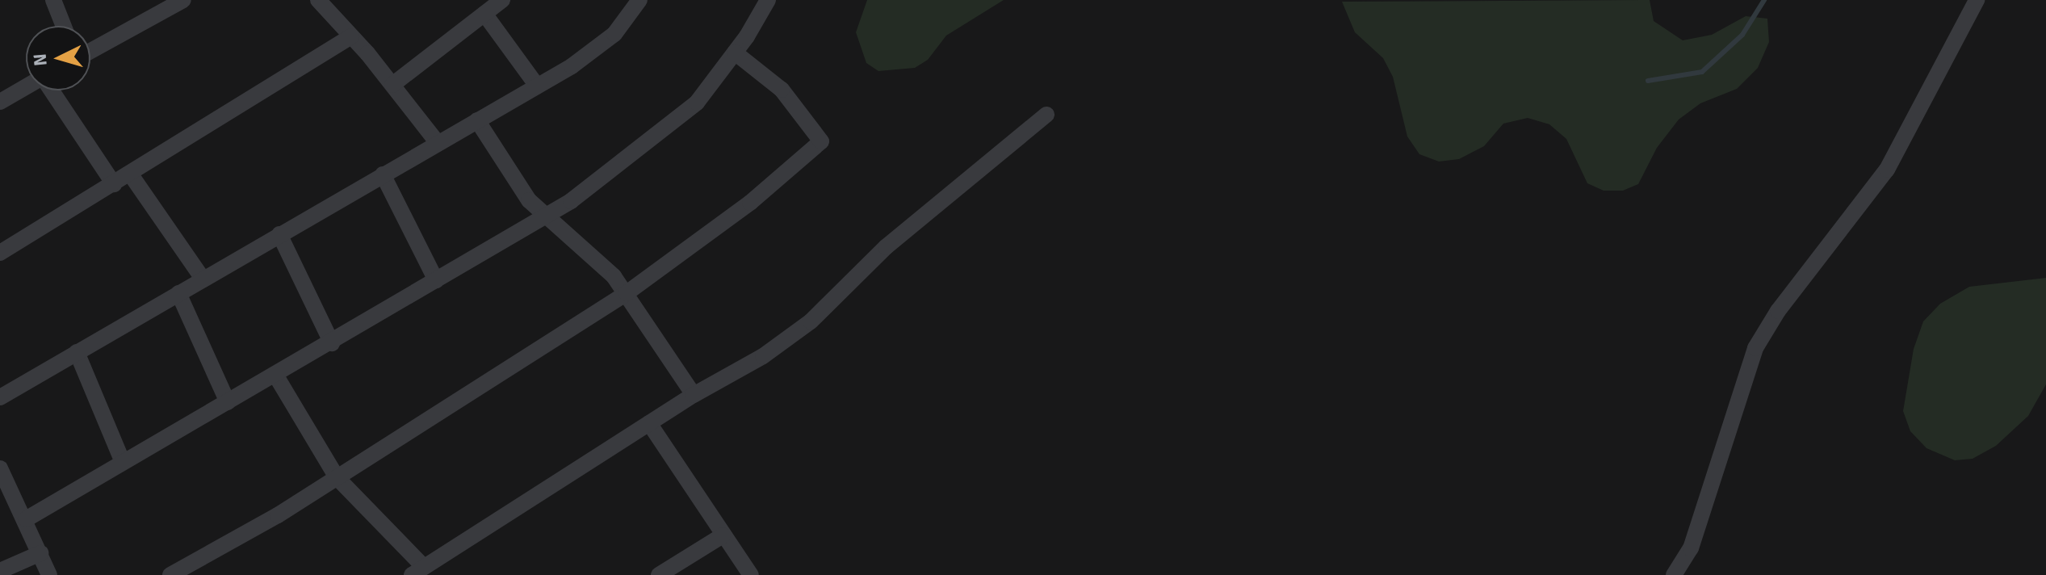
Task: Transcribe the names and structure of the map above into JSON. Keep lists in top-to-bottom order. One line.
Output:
{"north":"left"}
